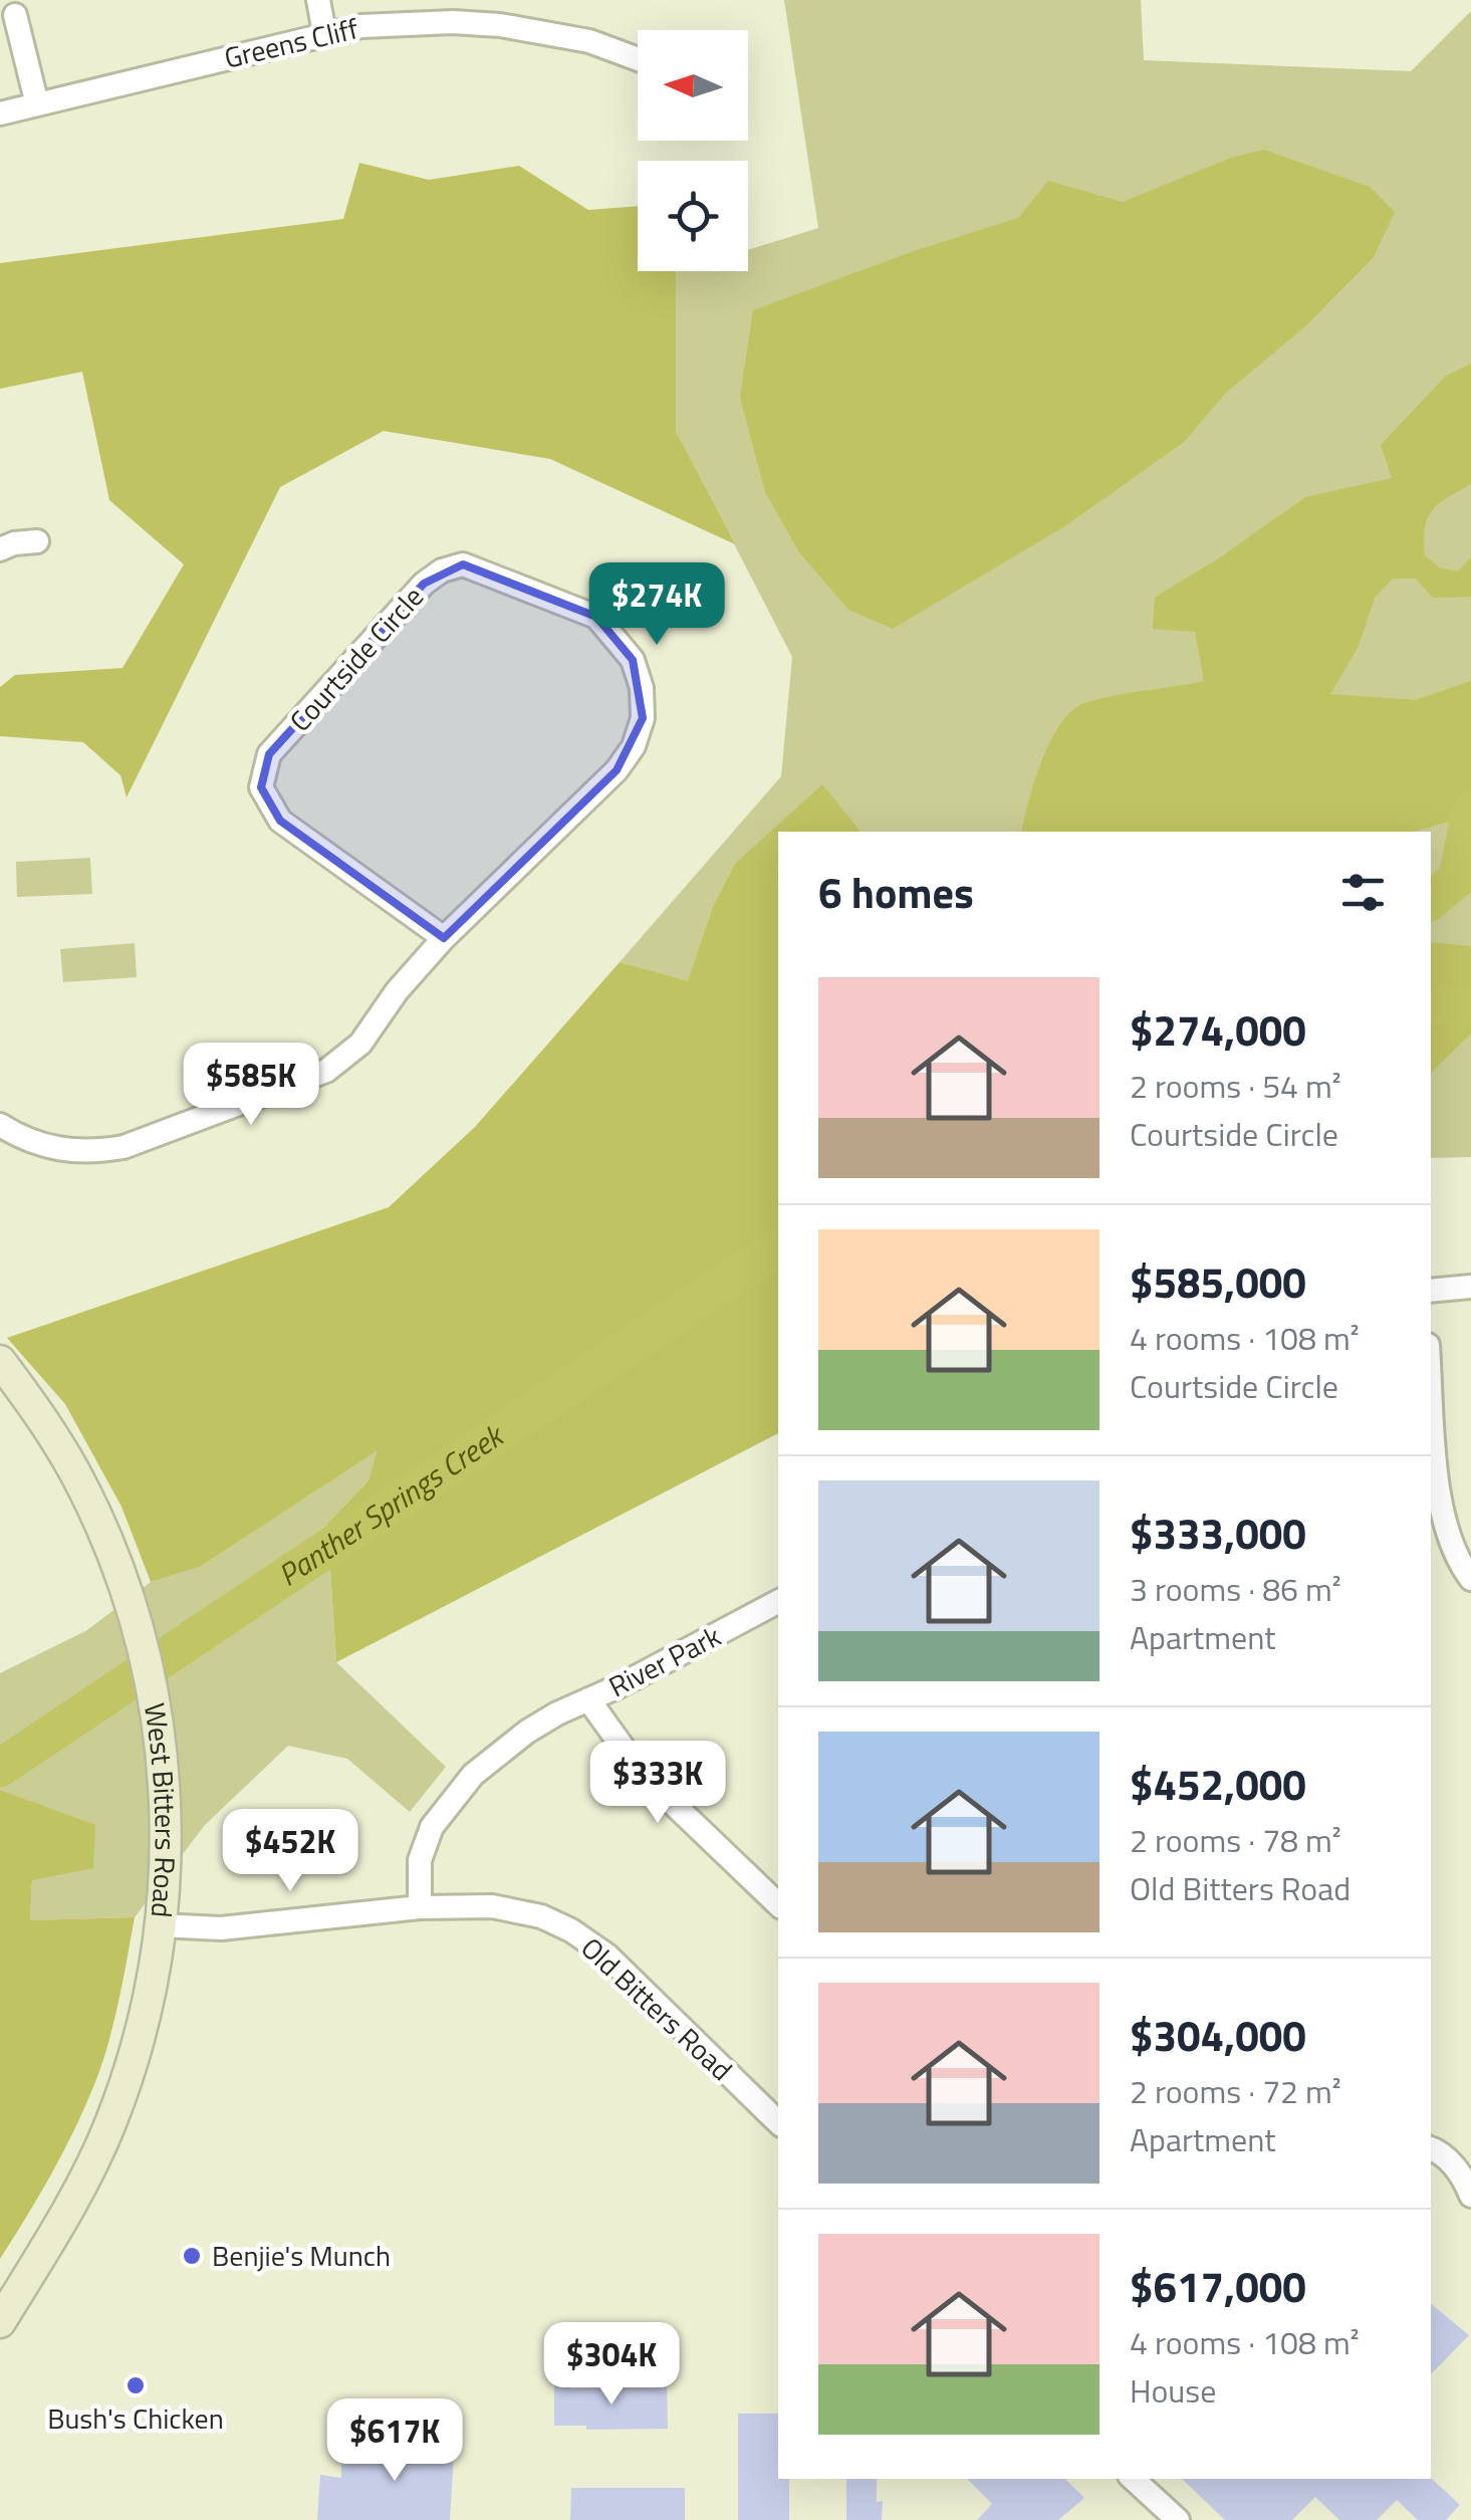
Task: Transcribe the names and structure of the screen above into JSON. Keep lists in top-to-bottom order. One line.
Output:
{"streets":{"main road":["West Bitters Road"],"street":["Greens Cliff","Courtside Circle","River Park","Old Bitters Road"]},"crossings":[["River Park","Old Bitters Road"],["West Bitters Road","Old Bitters Road"]],"water":["Panther Springs Creek"],"places":["Benjie's Munch","Bush's Chicken"],"north":"left","page":{"price":["$274K","$585K","$333K","$452K","$304K","$617K"],"heading":"6 homes","list":[{"name":"$274,000","note":"2 rooms · 54 m² · Courtside Circle"},{"name":"$585,000","note":"4 rooms · 108 m² · Courtside Circle"},{"name":"$333,000","note":"3 rooms · 86 m² · Apartment"},{"name":"$452,000","note":"2 rooms · 78 m² · Old Bitters Road"},{"name":"$304,000","note":"2 rooms · 72 m² · Apartment"},{"name":"$617,000","note":"4 rooms · 108 m² · House"}]}}
